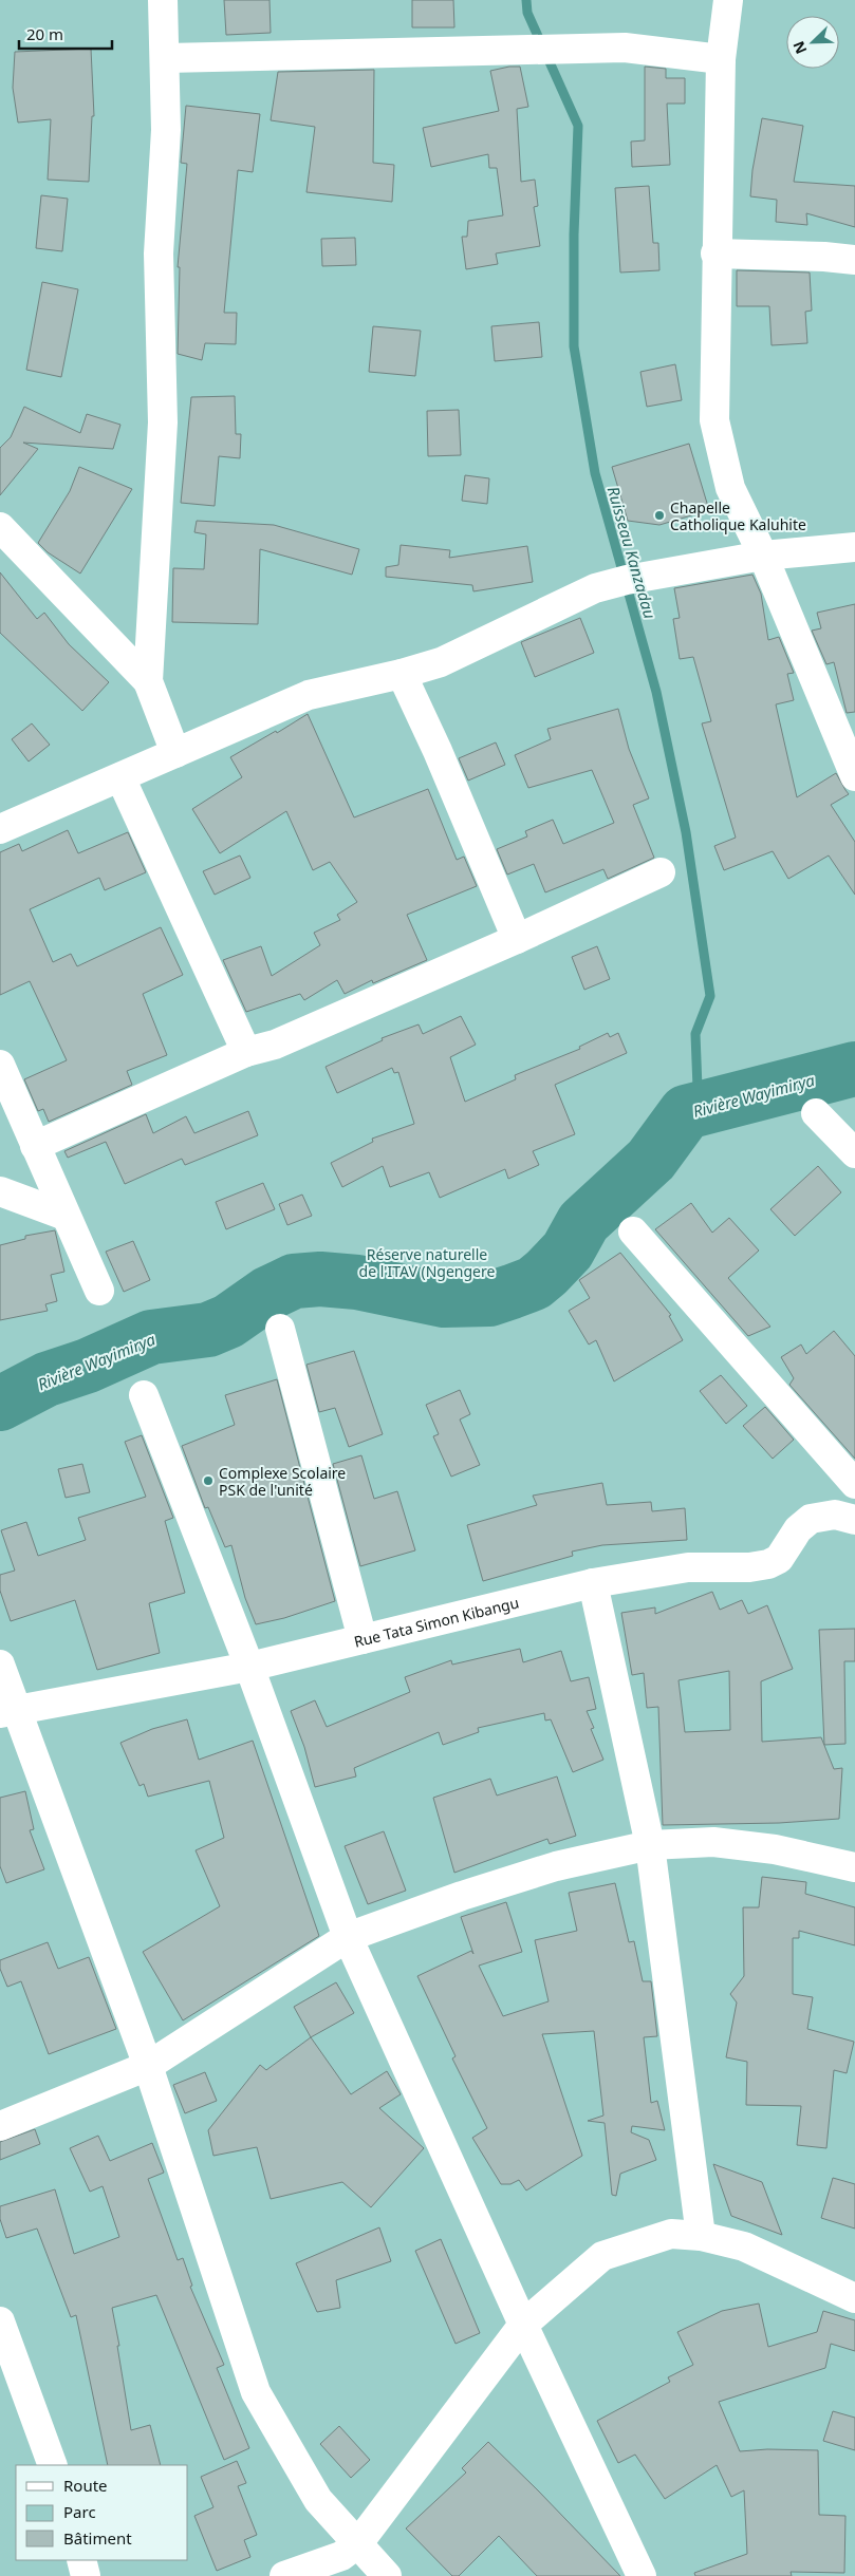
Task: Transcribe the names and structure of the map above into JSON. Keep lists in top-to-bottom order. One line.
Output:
{"streets":{"street":["Rue Tata Simon Kibangu"]},"water":["Ruisseau Kanzadau","Rivière Wayimirya"],"parks":["Réserve naturelle de l'ITAV (Ngengere"],"places":["Chapelle Catholique Kaluhite","Complexe Scolaire PSK de l'unité"],"legend":["Route","Parc","Bâtiment"],"scale_bar":"20 m","north":"bottom left"}
